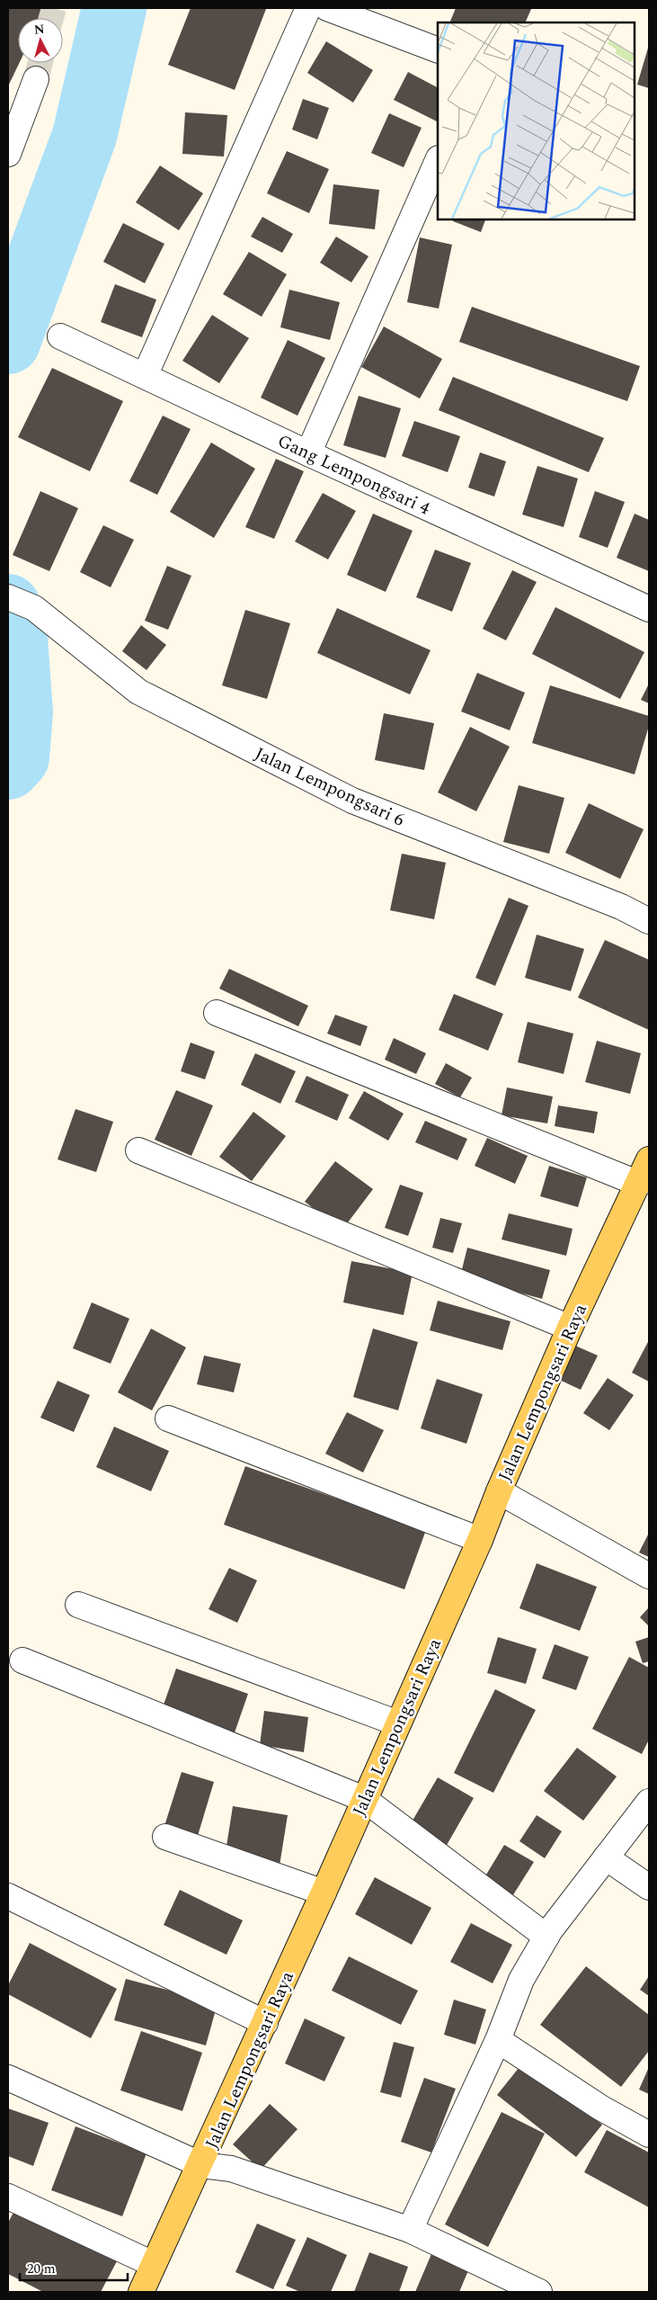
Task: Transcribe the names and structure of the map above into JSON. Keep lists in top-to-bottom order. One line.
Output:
{"streets":{"main road":["Jalan Lempongsari Raya"],"street":["Gang Lempongsari 4","Jalan Lempongsari 6"]},"scale_bar":"20 m","north":"top"}
